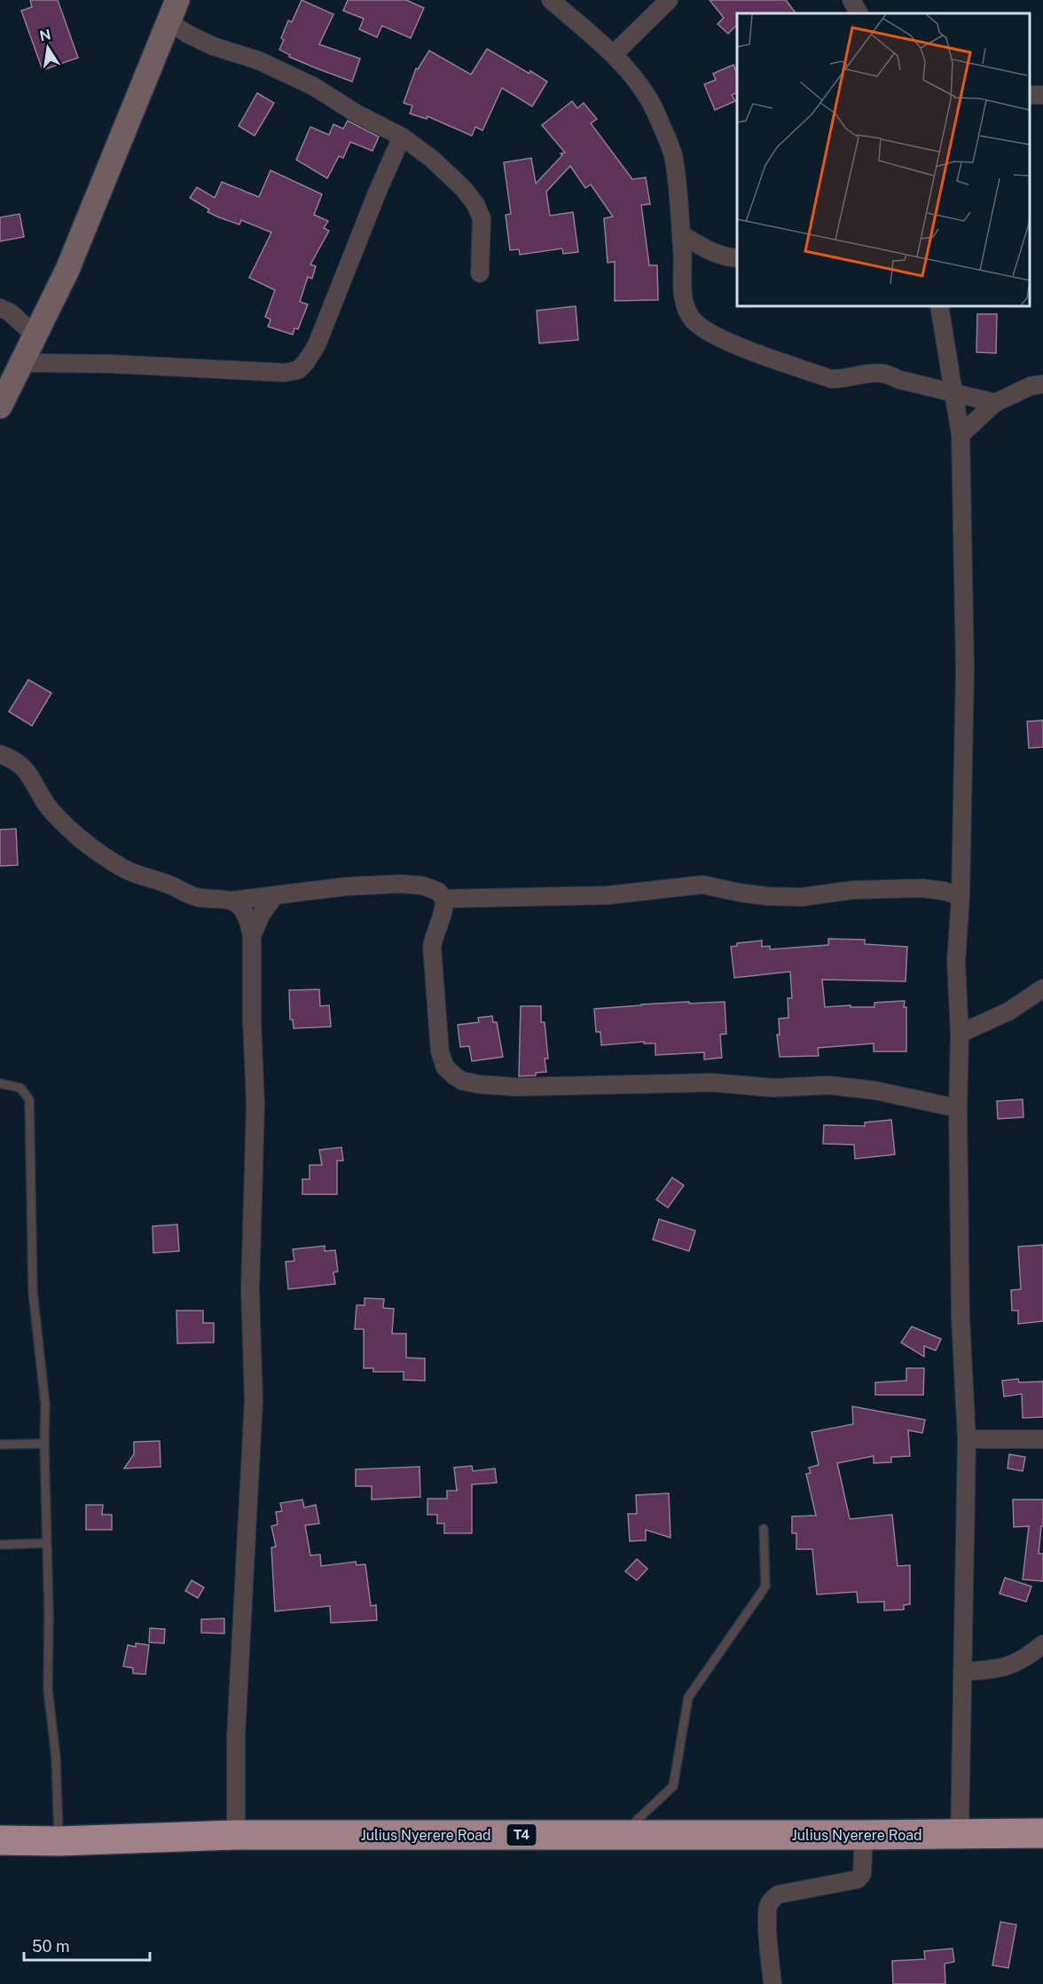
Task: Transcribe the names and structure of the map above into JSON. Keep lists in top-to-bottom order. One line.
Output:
{"streets":{"highway":["Julius Nyerere Road","T4"]},"scale_bar":"50 m","north":"top"}
